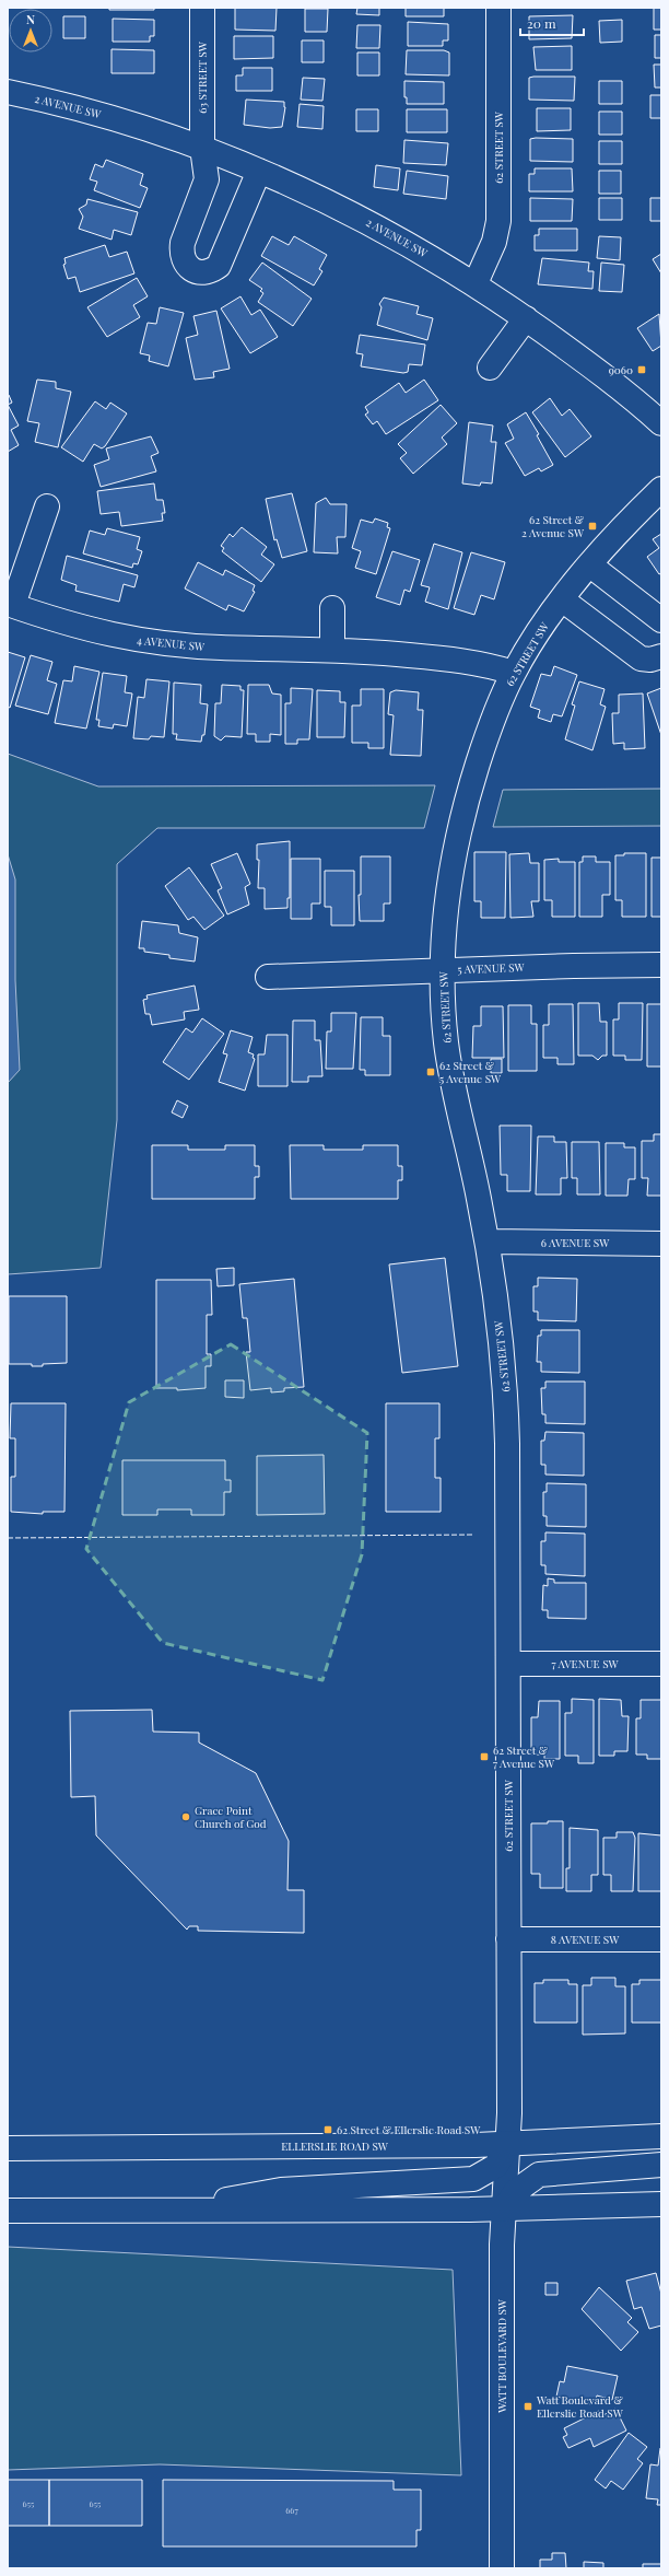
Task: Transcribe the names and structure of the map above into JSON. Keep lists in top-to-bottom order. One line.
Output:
{"streets":{"street":["63 STREET SW","2 AVENUE SW","62 STREET SW","4 AVENUE SW","5 AVENUE SW","6 AVENUE SW","7 AVENUE SW","8 AVENUE SW","ELLERSLIE ROAD SW","WATT BOULEVARD SW"]},"crossings":[["63 STREET SW","2 AVENUE SW"],["2 AVENUE SW","62 STREET SW"],["62 STREET SW","4 AVENUE SW"],["62 STREET SW","5 AVENUE SW"],["62 STREET SW","6 AVENUE SW"],["62 STREET SW","7 AVENUE SW"],["62 STREET SW","8 AVENUE SW"],["62 STREET SW","ELLERSLIE ROAD SW"],["62 STREET SW","WATT BOULEVARD SW"],["ELLERSLIE ROAD SW","WATT BOULEVARD SW"]],"places":{"transit":["9060","62 Street & 2 Avenue SW","62 Street & 5 Avenue SW","62 Street & 7 Avenue SW","62 Street & Ellerslie Road SW","Watt Boulevard & Ellerslie Road SW"],"other":["Grace Point Church of God"]},"house_numbers":["655","655","667"],"scale_bar":"20 m","north":"top"}
